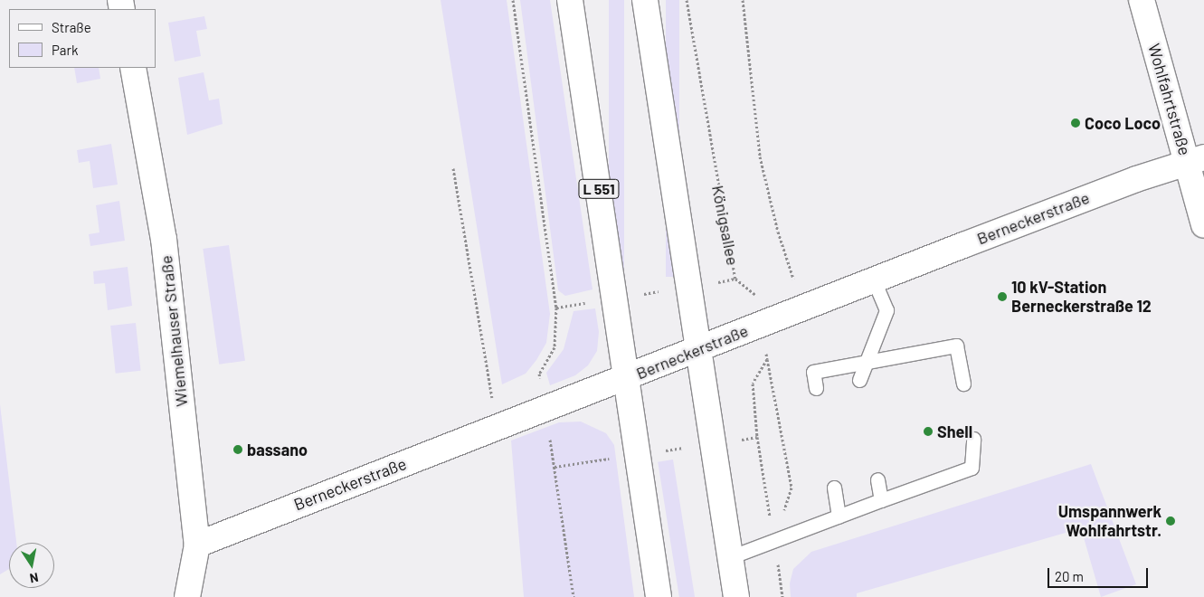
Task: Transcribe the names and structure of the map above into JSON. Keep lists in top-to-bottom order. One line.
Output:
{"streets":{"street":["Wohlfahrtstraße","L 551","Berneckerstraße","Wiemelhauser Straße"],"path":["Königsallee"]},"crossings":[["Wohlfahrtstraße","Berneckerstraße"],["L 551","Berneckerstraße"],["Berneckerstraße","Königsallee"],["Berneckerstraße","Wiemelhauser Straße"]],"places":["Coco Loco","10 kV-Station Berneckerstraße 12","Shell","bassano","Umspannwerk Wohlfahrtstr."],"legend":["Straße","Park"],"scale_bar":"20 m","north":"bottom"}
